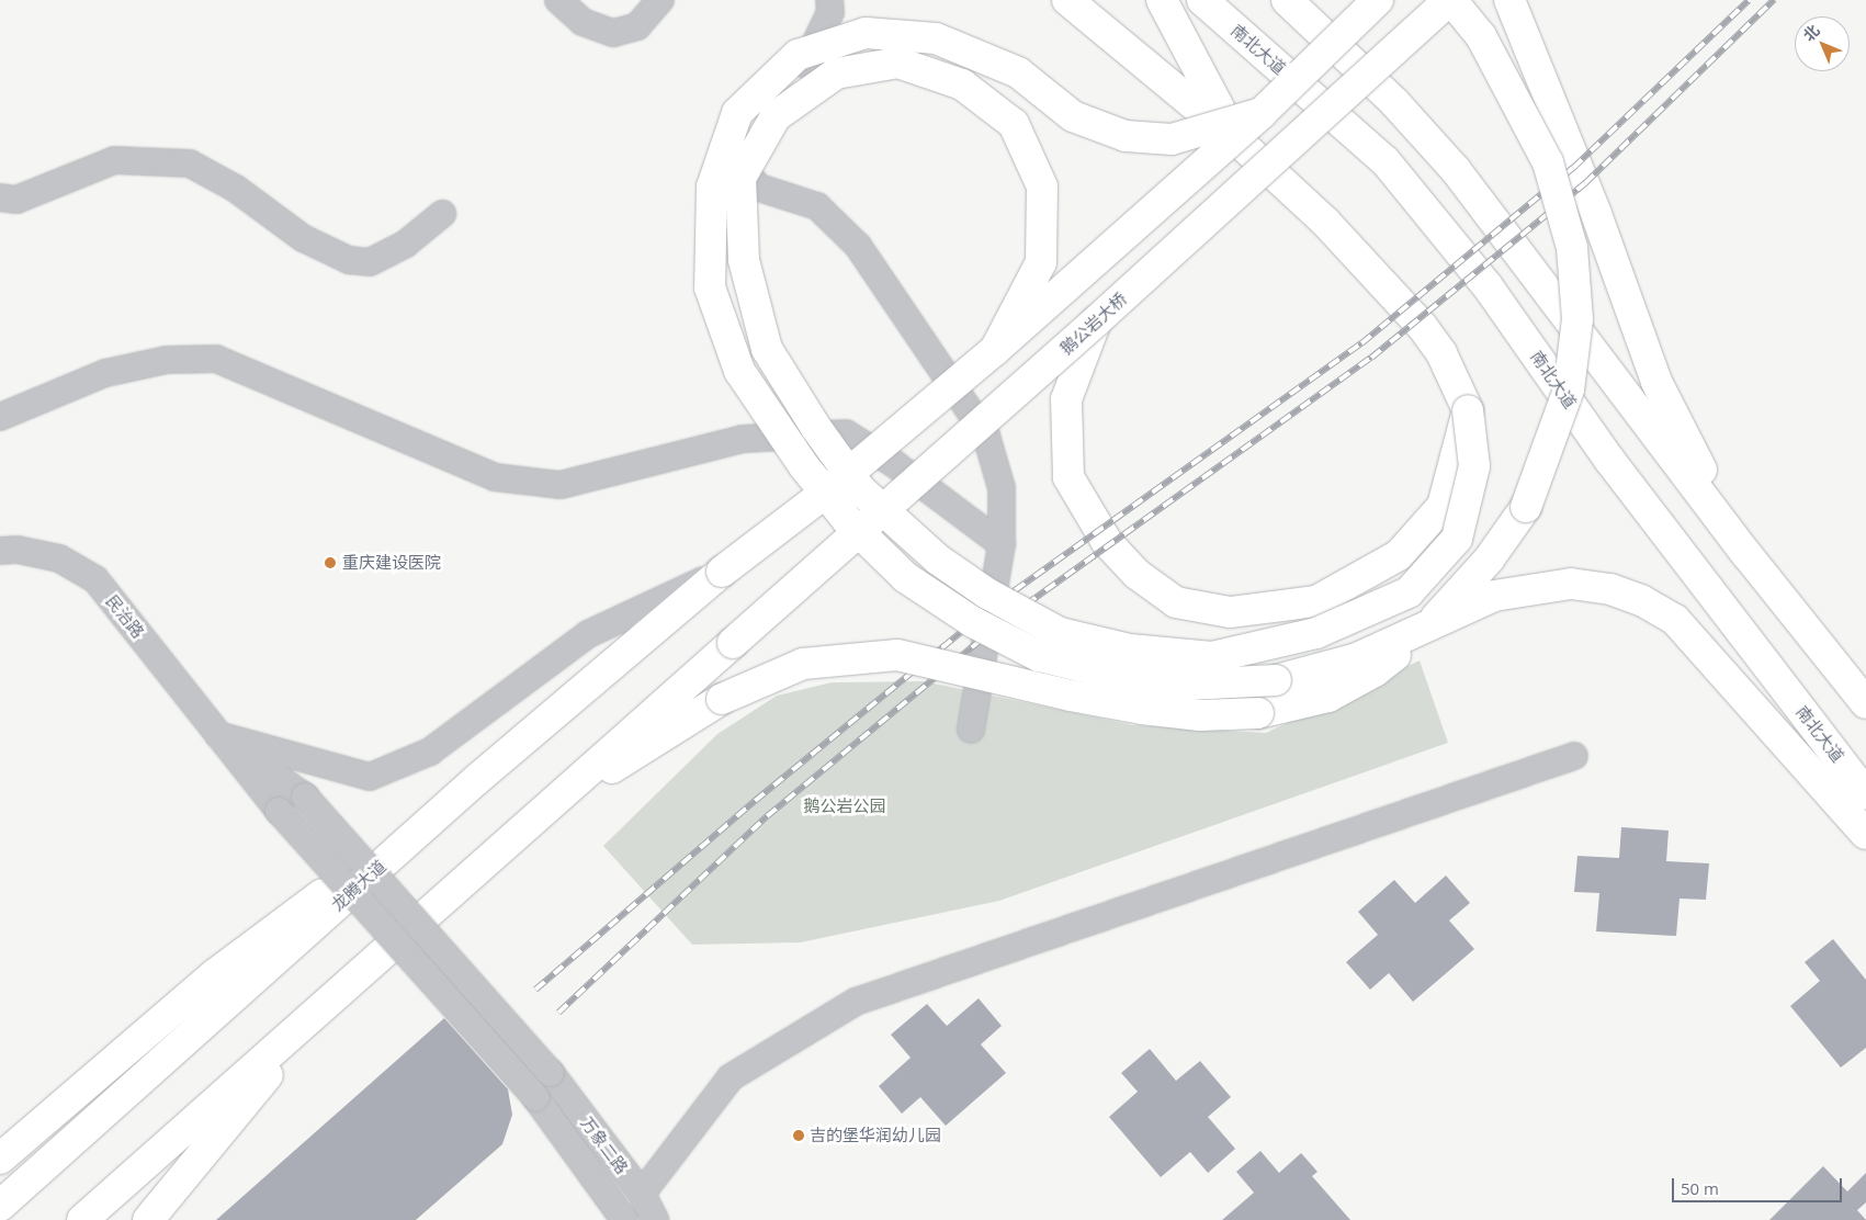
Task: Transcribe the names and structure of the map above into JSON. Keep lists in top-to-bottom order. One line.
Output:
{"streets":{"highway":["南北大道","鹅公岩大桥","龙腾大道"],"street":["民治路","万象二路"]},"crossings":[["民治路","万象二路"]],"parks":["鹅公岩公园"],"places":["重庆建设医院","吉的堡华润幼儿园"],"scale_bar":"50 m","north":"top left"}
